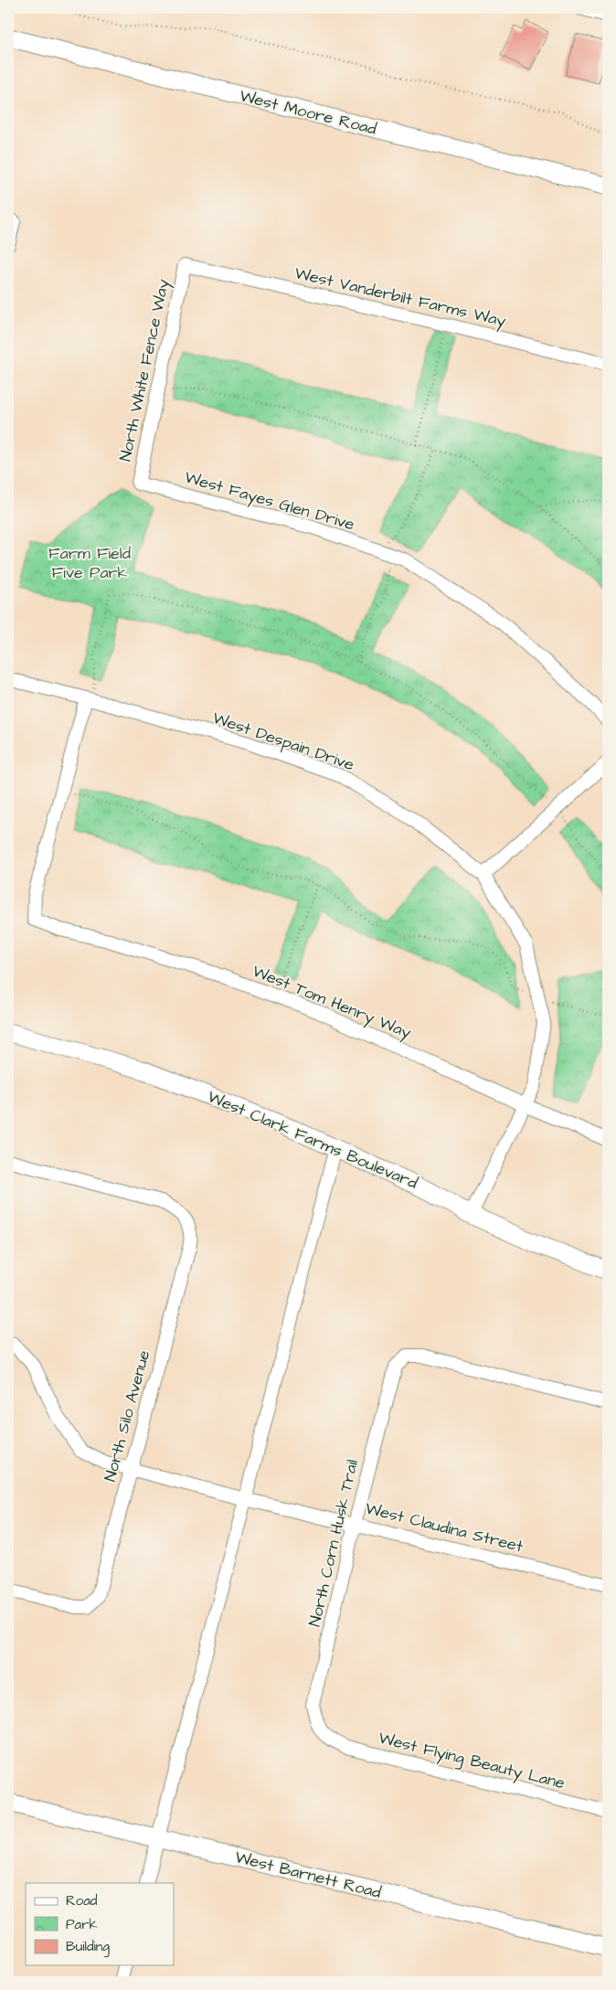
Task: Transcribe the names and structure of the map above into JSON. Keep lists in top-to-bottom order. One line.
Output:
{"streets":{"street":["West Moore Road","West Vanderbilt Farms Way","North White Fence Way","West Fayes Glen Drive","West Despain Drive","West Tom Henry Way","West Clark Farms Boulevard","North Silo Avenue","West Claudina Street","North Corn Husk Trail","West Flying Beauty Lane","West Barnett Road"]},"crossings":[["West Vanderbilt Farms Way","North White Fence Way"],["North White Fence Way","West Fayes Glen Drive"],["West Despain Drive","West Tom Henry Way"],["West Despain Drive","West Clark Farms Boulevard"],["North Silo Avenue","West Claudina Street"],["West Claudina Street","North Corn Husk Trail"],["North Corn Husk Trail","West Flying Beauty Lane"]],"parks":["Farm Field Five Park"],"legend":["Road","Park","Building"]}
